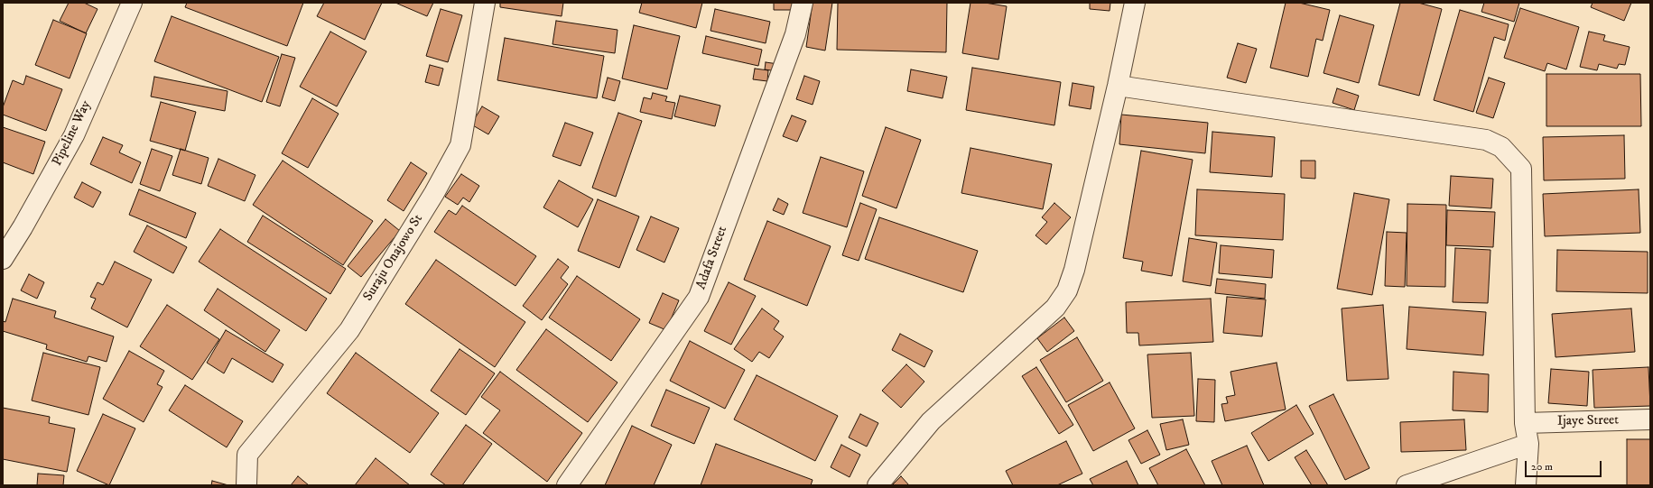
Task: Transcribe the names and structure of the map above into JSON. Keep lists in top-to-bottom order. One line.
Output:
{"streets":{"street":["Pipeline Way","Suraju Onajowo St","Adafa Street","Ijaye Street"]},"scale_bar":"20 m"}
